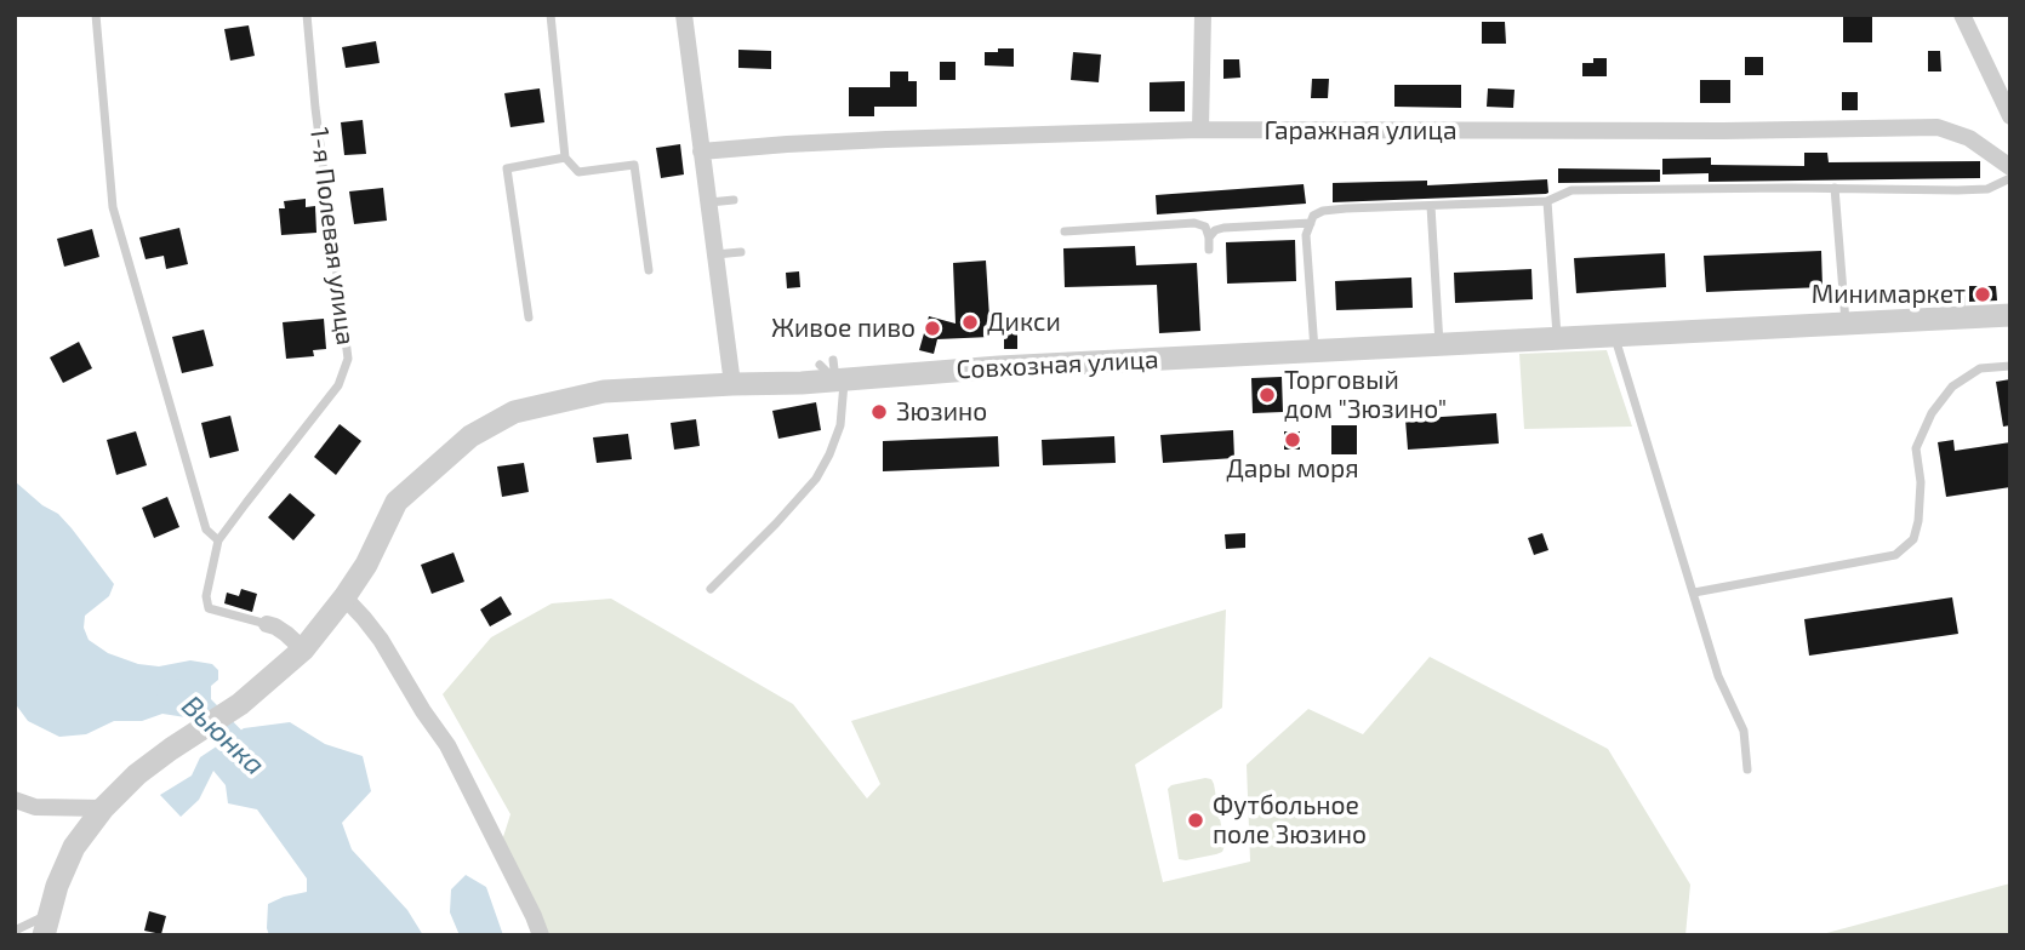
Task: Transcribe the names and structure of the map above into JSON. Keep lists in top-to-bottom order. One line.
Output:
{"streets":{"street":["Гаражная улица","Совхозная улица"],"lane":["1-я Полевая улица"]},"water":["Вьюнка"],"places":["Минимаркет","Дикси","Живое пиво","Торговый дом \"Зюзино\"","Зюзино","Дары моря","Футбольное поле Зюзино"]}
